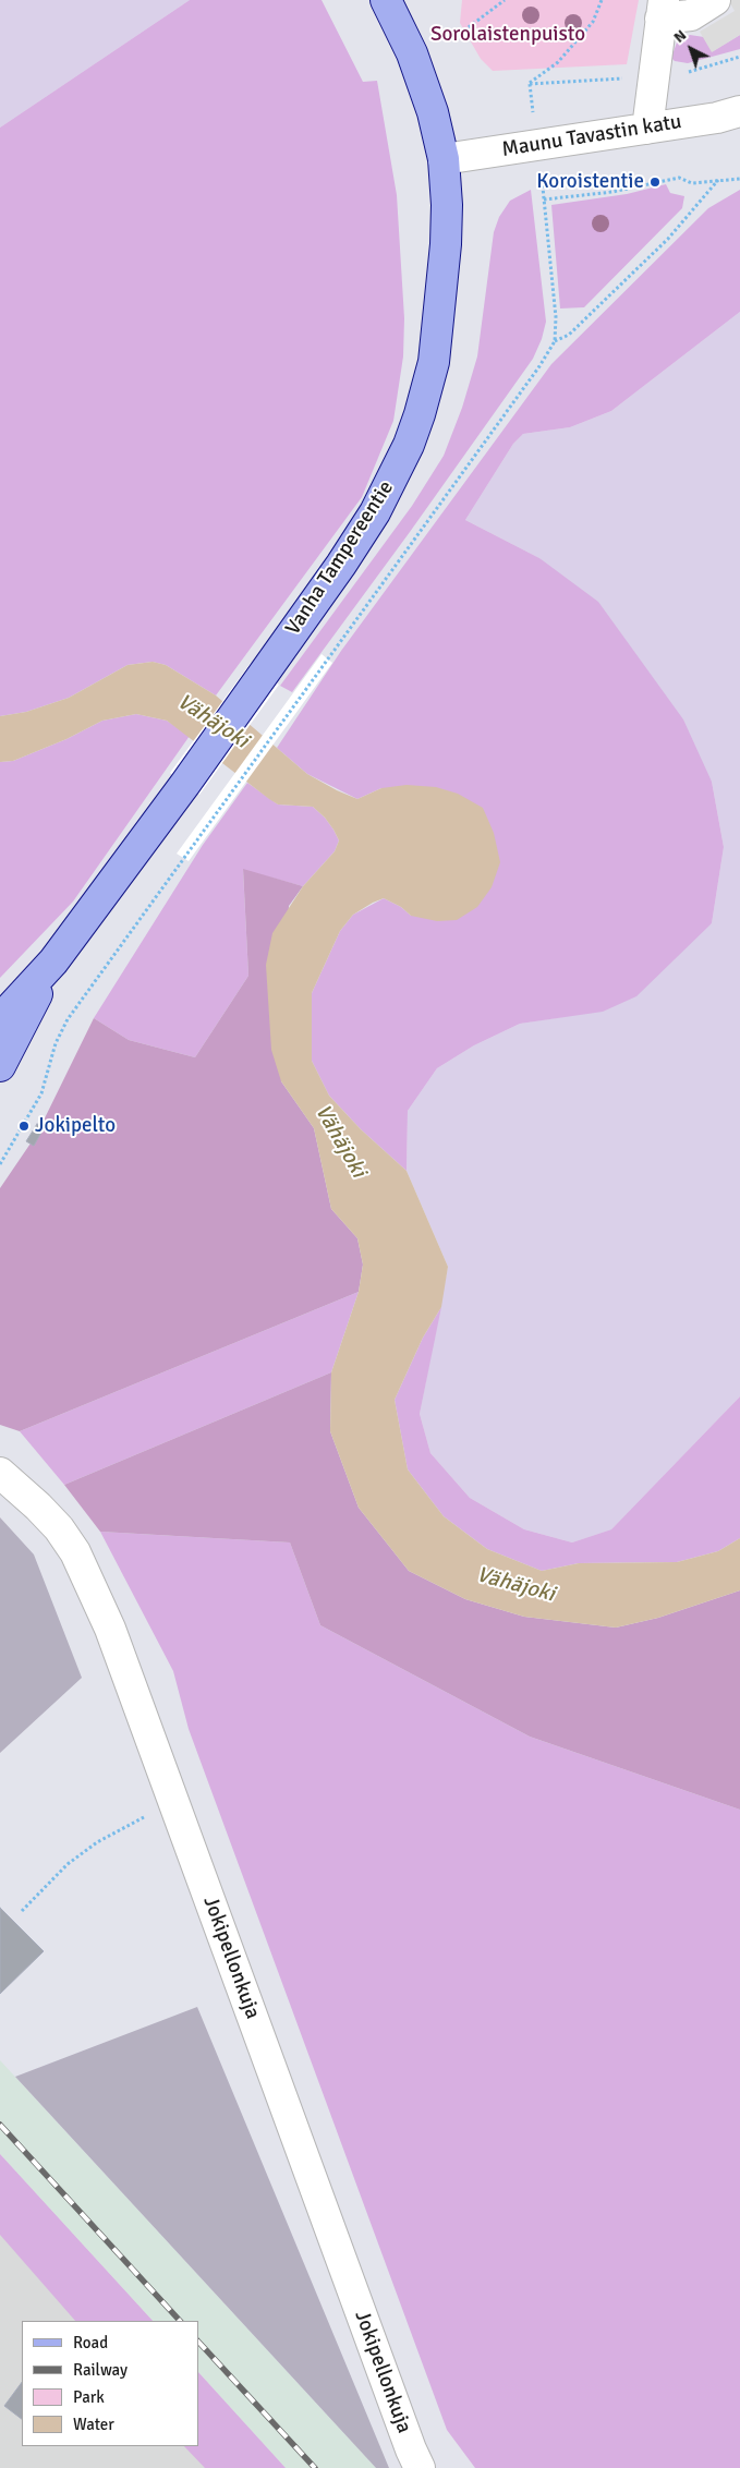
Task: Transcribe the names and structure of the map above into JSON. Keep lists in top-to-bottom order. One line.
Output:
{"streets":{"main road":["Vanha Tampereentie"],"street":["Maunu Tavastin katu","Jokipellonkuja"]},"crossings":[["Maunu Tavastin katu","Vanha Tampereentie"]],"water":["Vähäjoki"],"parks":["Sorolaistenpuisto"],"places":["Koroistentie","Jokipelto"],"legend":["Road","Railway","Park","Water"],"north":"top left"}
